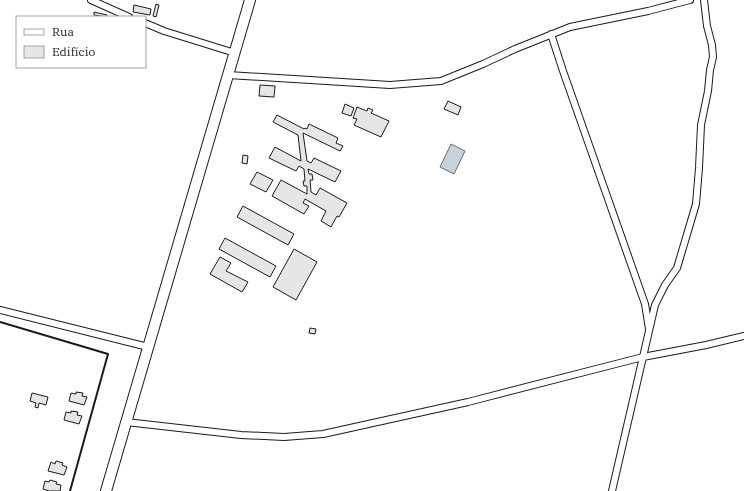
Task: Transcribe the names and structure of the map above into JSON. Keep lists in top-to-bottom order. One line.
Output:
{"legend":["Rua","Edifício"]}
